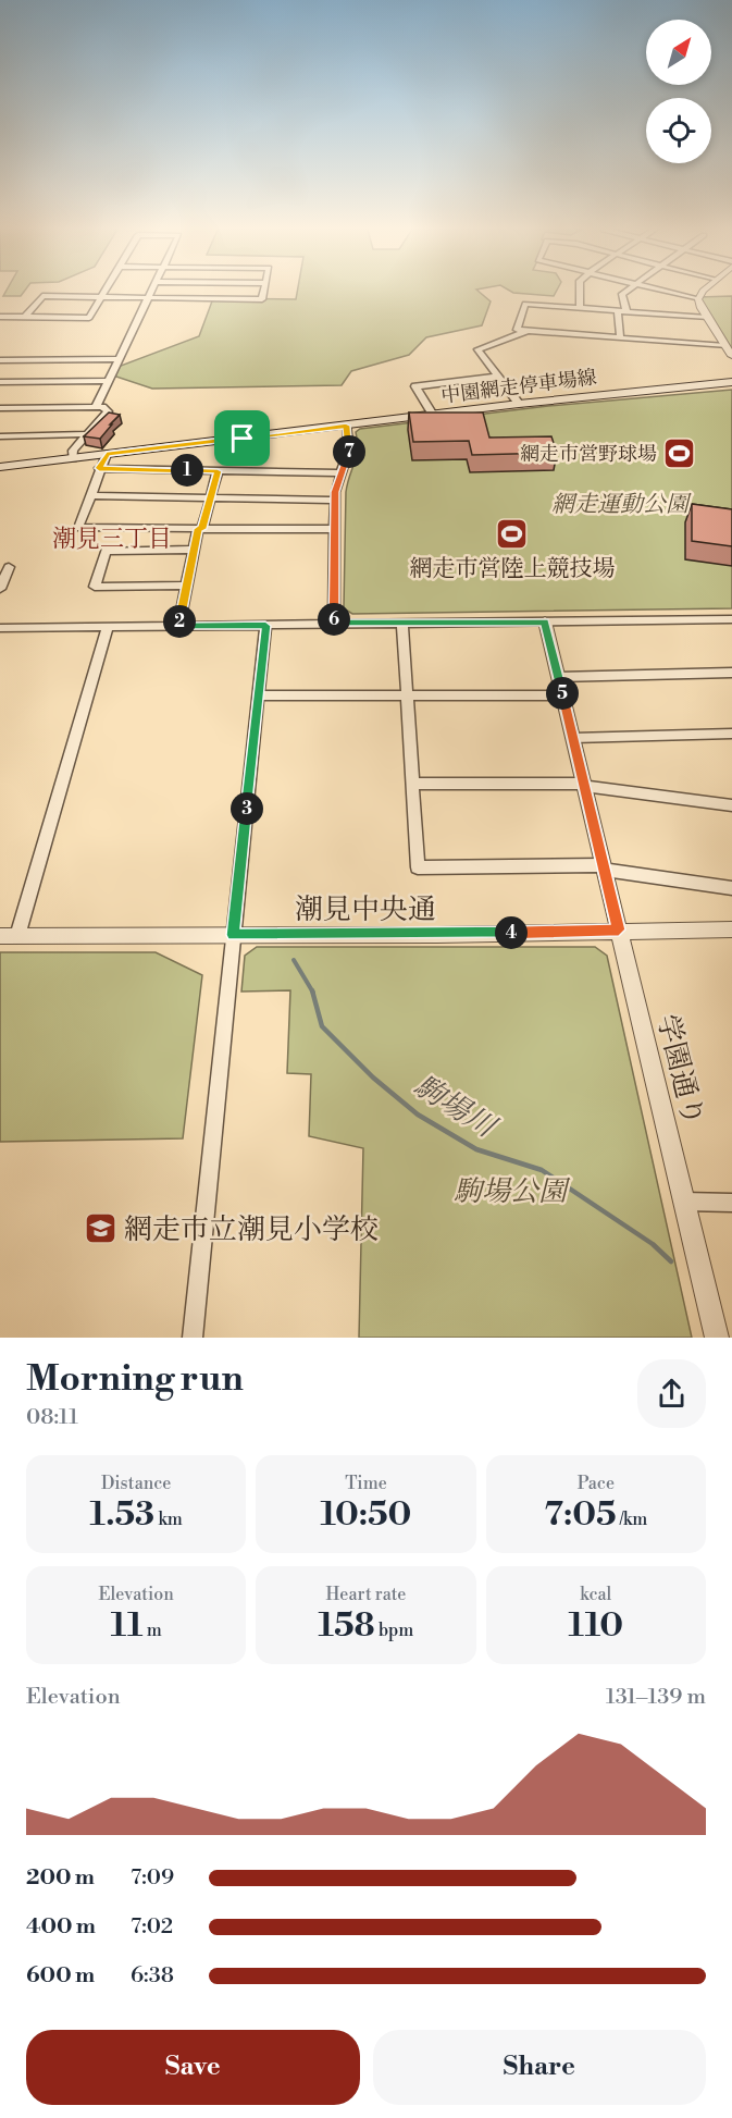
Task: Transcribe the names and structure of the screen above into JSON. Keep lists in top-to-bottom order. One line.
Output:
{"streets":{"main road":["中園網走停車場線"],"street":["潮見中央通","学園通り"]},"crossings":[["潮見中央通","学園通り"]],"districts":["潮見三丁目"],"water":["駒場川"],"parks":["網走運動公園","駒場公園"],"places":{"sports":["網走市営野球場","網走市営陸上競技場"],"school or university":["網走市立潮見小学校"]},"north":"top right","page":{"pins":["7","1","6","2","5","3","4"],"heading":["Morning run","08:11"],"stats":[["Distance","1.53 km"],["Time","10:50"],["Pace","7:05 /km"],["Elevation","11 m"],["Heart rate","158 bpm"],["kcal","110"]],"chart":["Elevation","131–139 m"],"list":[{"name":"200 m","note":"7:09"},{"name":"400 m","note":"7:02"},{"name":"600 m","note":"6:38"}],"buttons":["Save","Share"]}}
